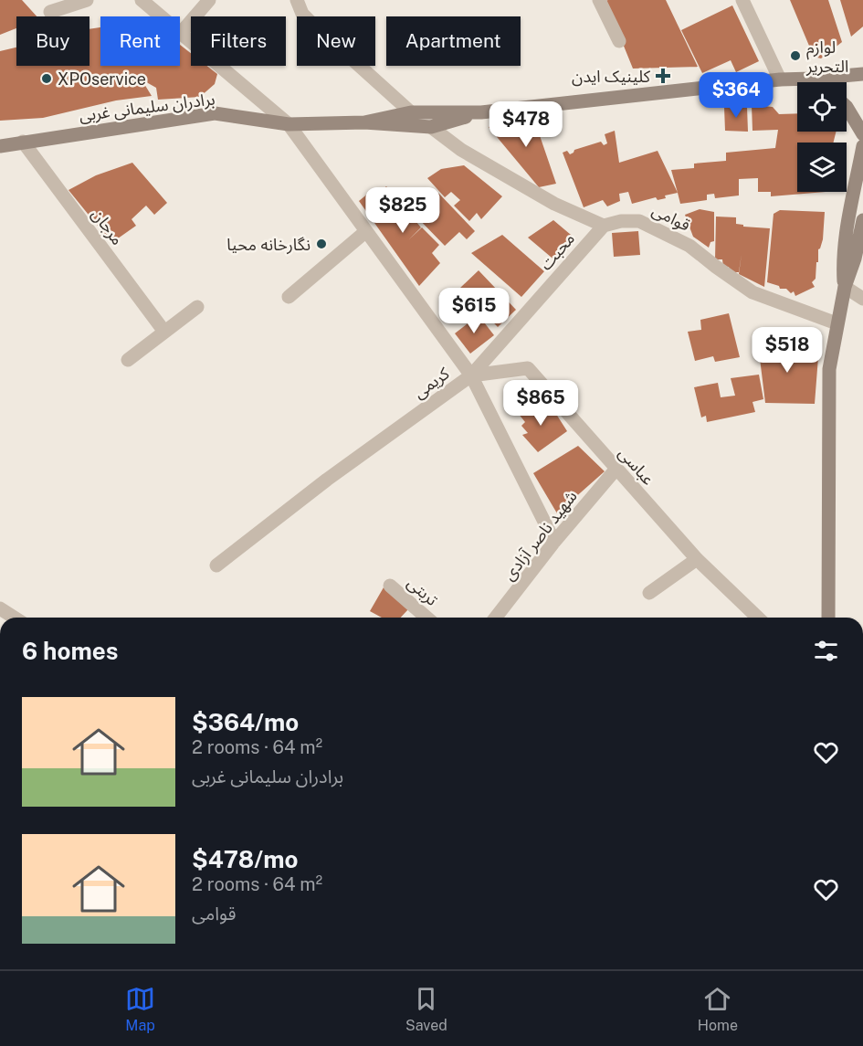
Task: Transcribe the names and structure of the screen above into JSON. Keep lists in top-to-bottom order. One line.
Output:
{"streets":{"main road":["برادران سلیمانی غربی"],"street":["قوامی","مرجان","محبت","کریمی","عباسی","شهید ناصر آزادی","تربتی"]},"crossings":[["برادران سلیمانی غربی","مرجان"],["برادران سلیمانی غربی","کریمی"],["قوامی","محبت"],["محبت","کریمی"],["محبت","عباسی"],["کریمی","عباسی"],["عباسی","شهید ناصر آزادی"]],"places":{"other":["لوازم التحریر","XPOservice","نگارخانه محیا"],"health":["کلینیک ایدن"]},"page":{"chip":["Buy","Rent","Filters","New","Apartment"],"price":["$364","$478","$825","$615","$518","$865"],"heading":"6 homes","list":[{"name":"$364/mo","note":"2 rooms · 64 m² · برادران سلیمانی غربی"},{"name":"$478/mo","note":"2 rooms · 64 m² · قوامی"}],"tabs":["Map","Saved","Home"]}}
